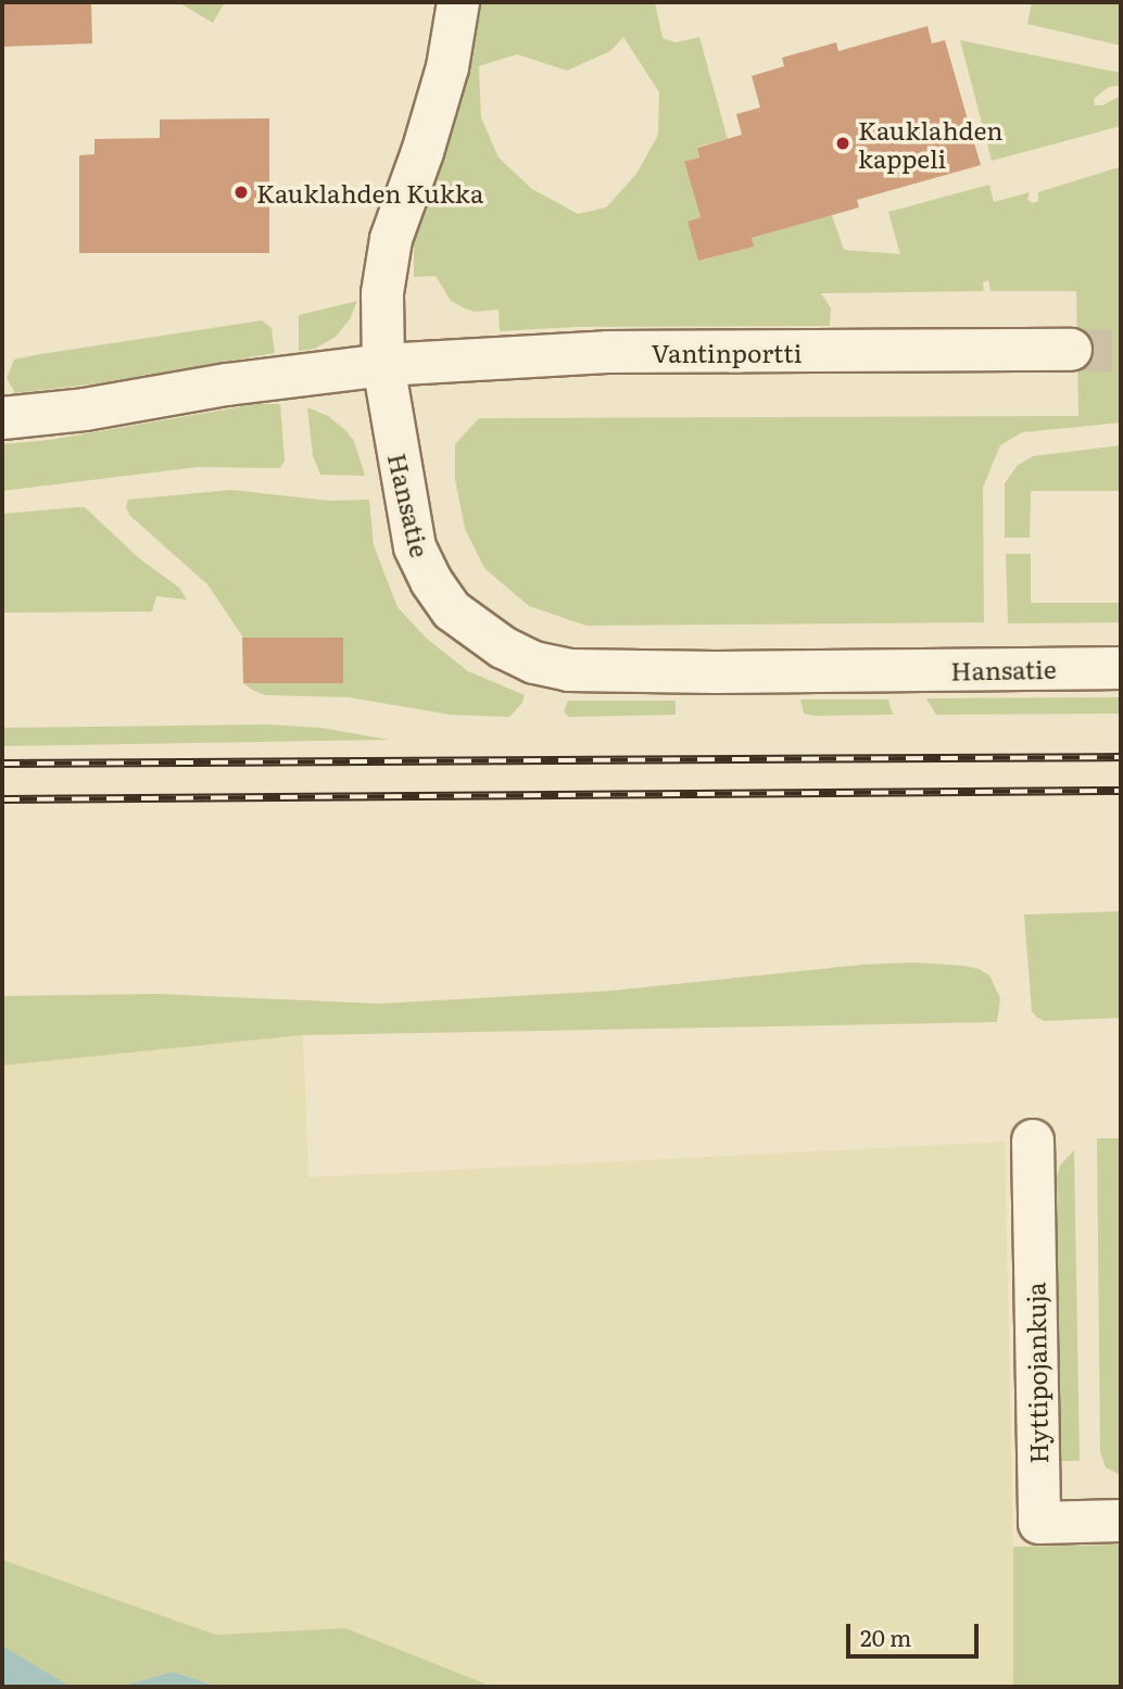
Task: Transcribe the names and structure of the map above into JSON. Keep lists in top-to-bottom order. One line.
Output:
{"streets":{"street":["Vantinportti","Hansatie","Hyttipojankuja"]},"crossings":[["Vantinportti","Hansatie"]],"places":["Kauklahden kappeli","Kauklahden Kukka"],"scale_bar":"20 m"}
